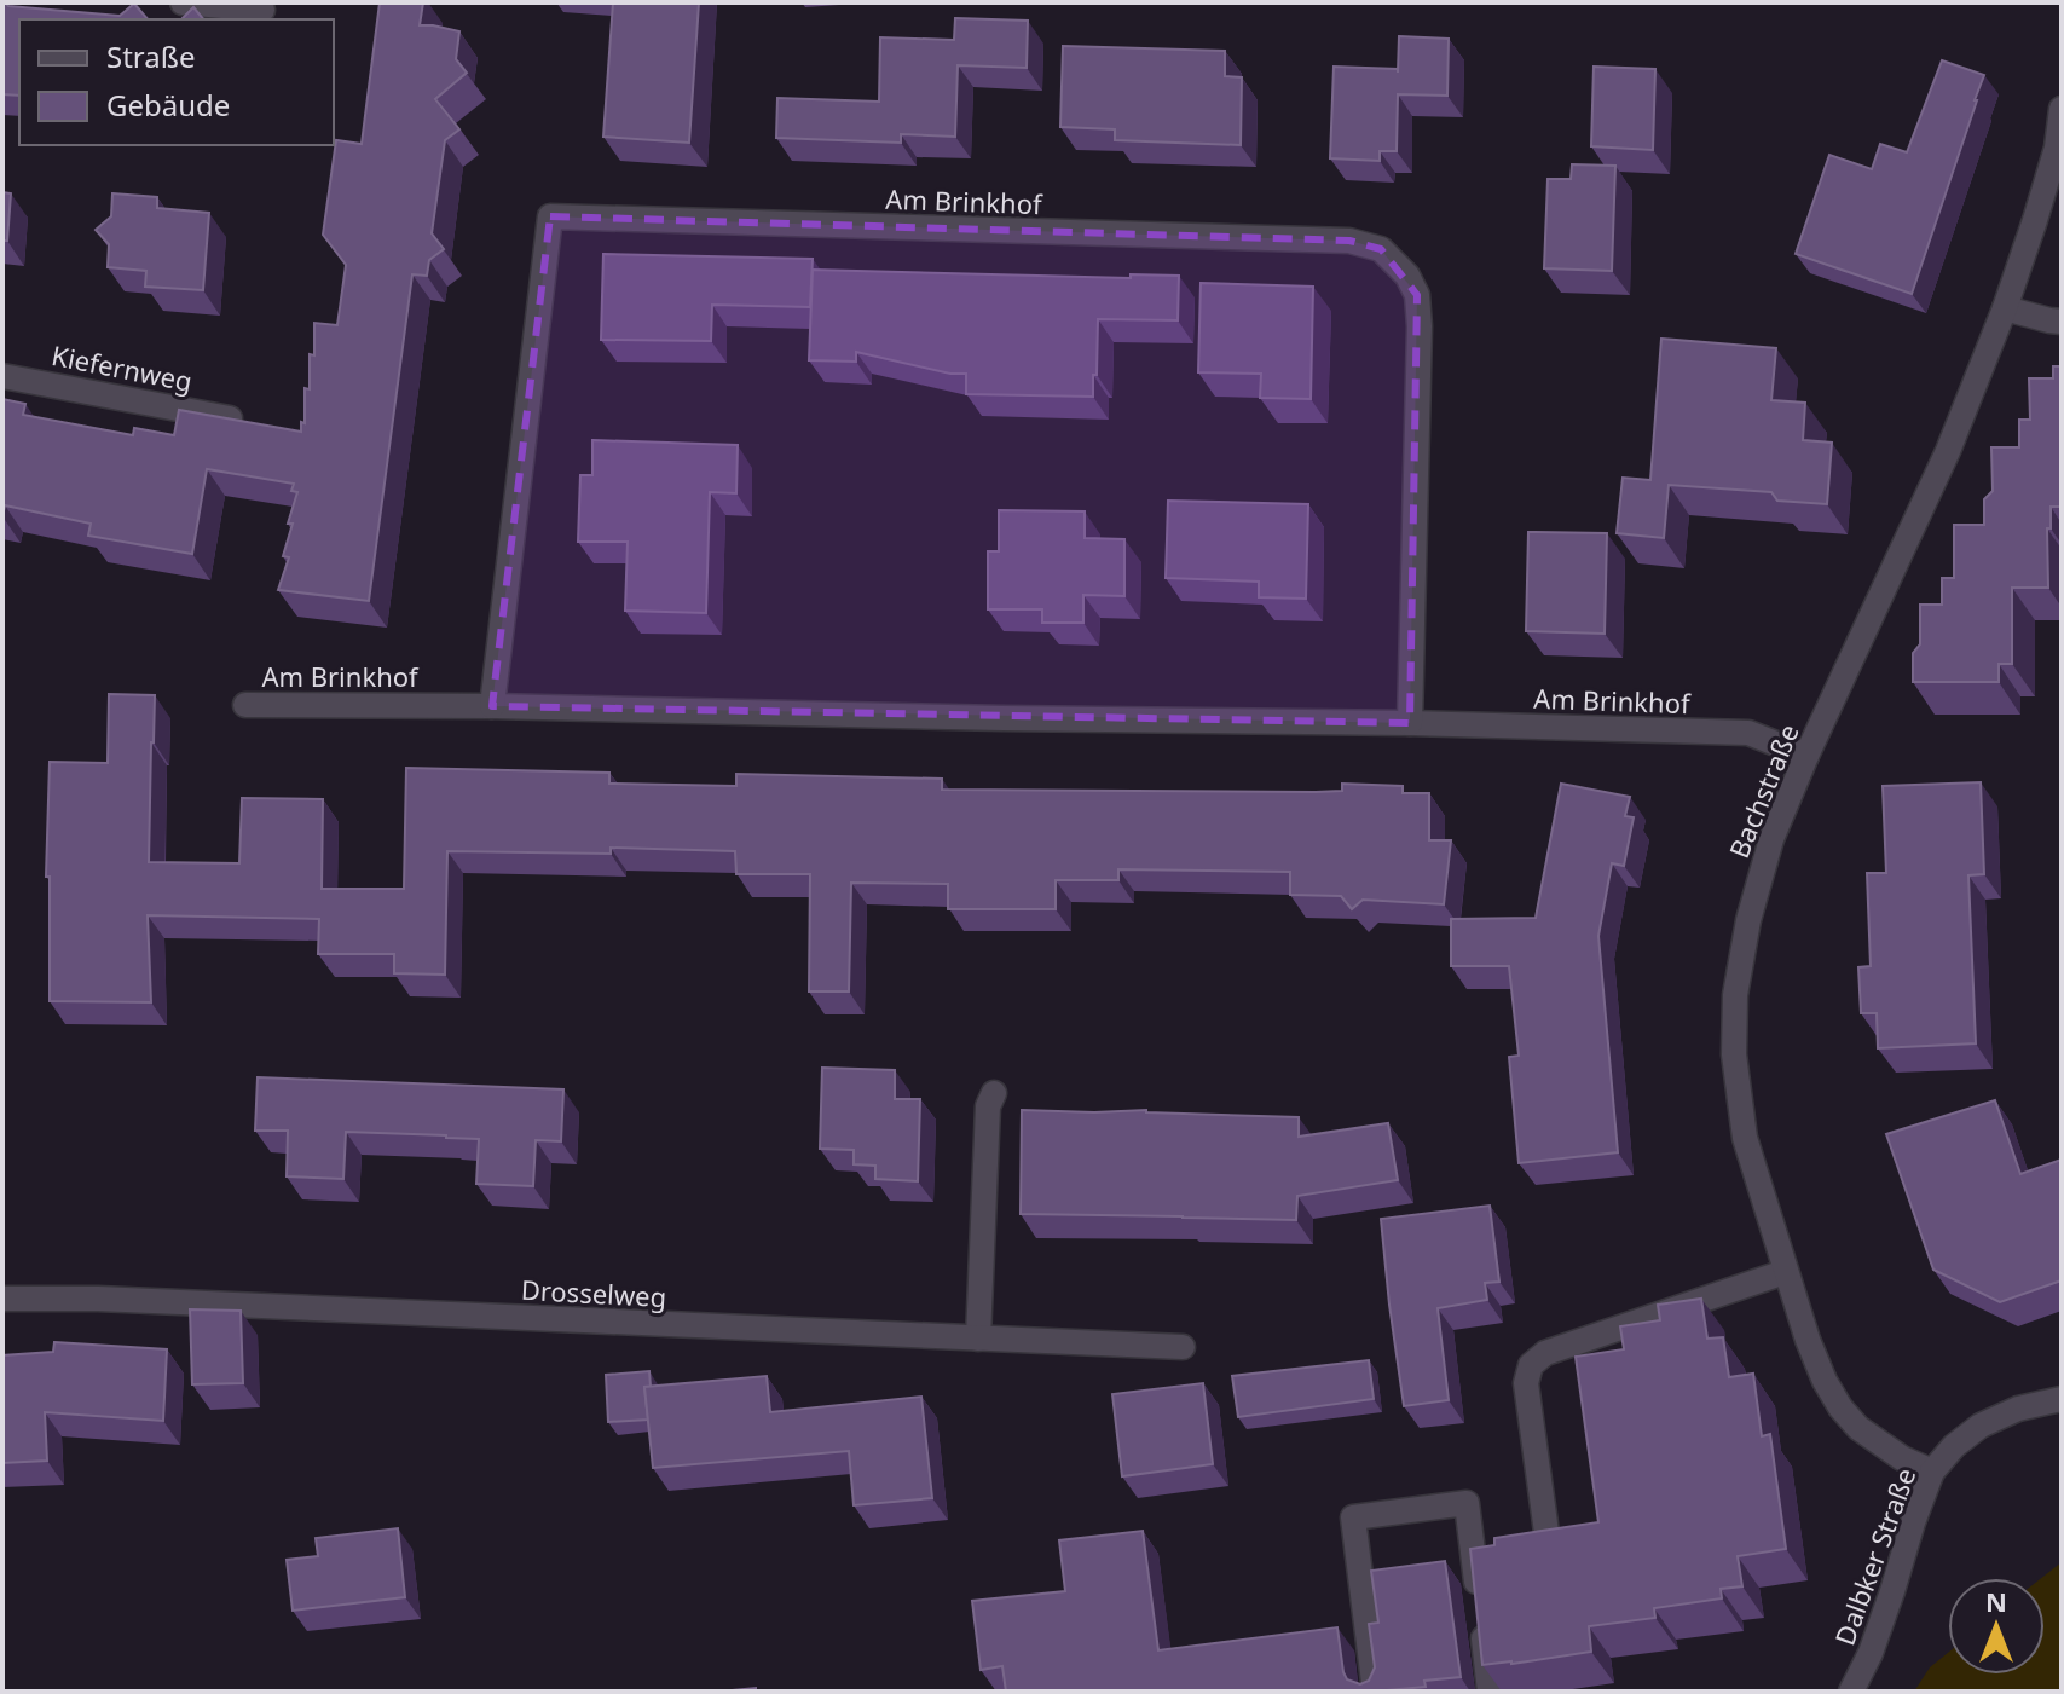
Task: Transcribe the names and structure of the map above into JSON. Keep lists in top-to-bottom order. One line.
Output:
{"streets":{"street":["Am Brinkhof","Kiefernweg","Bachstraße","Drosselweg","Dalbker Straße"]},"crossings":[["Am Brinkhof","Bachstraße"],["Bachstraße","Dalbker Straße"]],"legend":["Straße","Gebäude"],"north":"top"}
